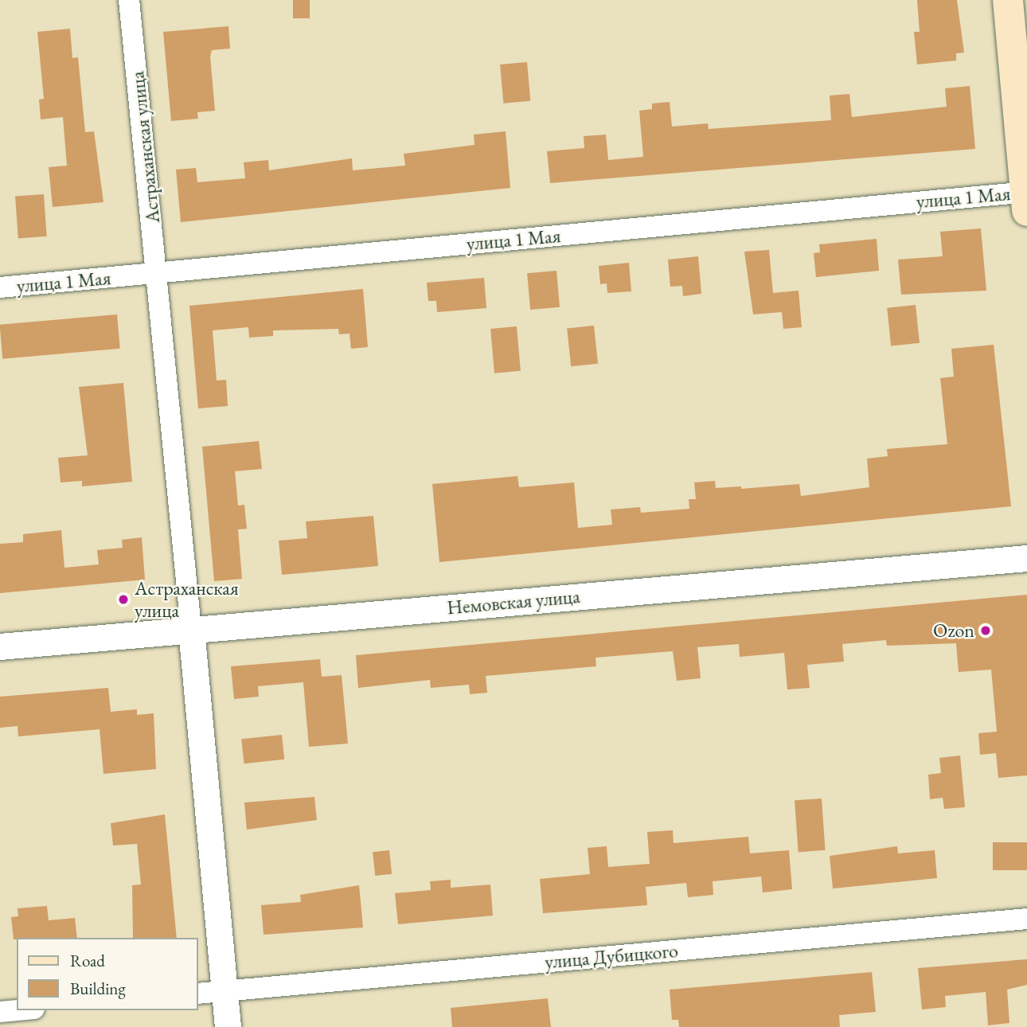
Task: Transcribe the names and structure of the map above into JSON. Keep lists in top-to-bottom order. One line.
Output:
{"streets":{"street":["Астраханская улица","улица 1 Мая","Немовская улица","улица Дубицкого"]},"crossings":[["Астраханская улица","улица 1 Мая"],["Астраханская улица","Немовская улица"],["Астраханская улица","улица Дубицкого"]],"places":["Астраханская улица","Ozon"],"legend":["Road","Building"]}
